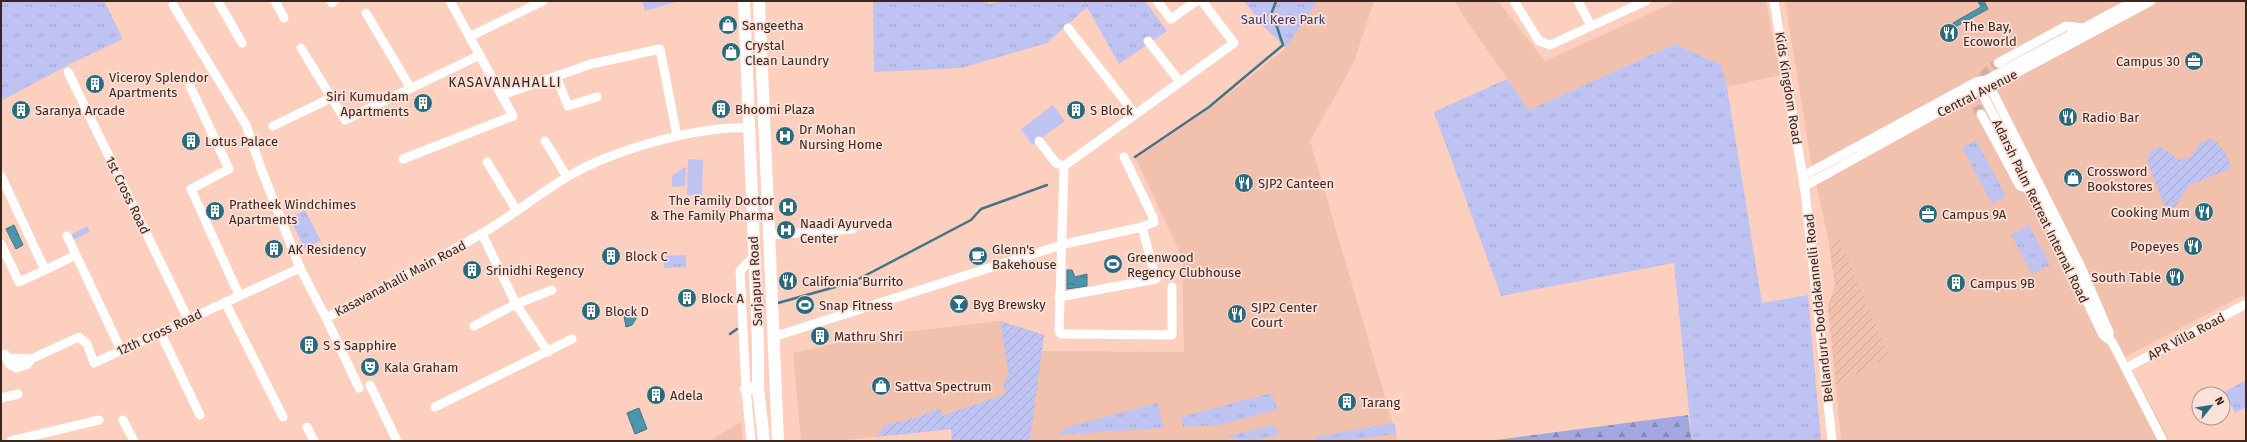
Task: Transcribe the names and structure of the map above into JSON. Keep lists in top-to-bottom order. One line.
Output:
{"streets":{"main road":["Sarjapura Road"],"street":["Kids Kingdom Road","Central Avenue","1st Cross Road","Adarsh Palm Retreat Internal Road","Kasavanahalli Main Road","Bellanduru-Doddakannelli Road","12th Cross Road","APR Villa Road"]},"crossings":[["Kids Kingdom Road","Central Avenue"],["Kids Kingdom Road","Bellanduru-Doddakannelli Road"],["Central Avenue","Adarsh Palm Retreat Internal Road"],["Central Avenue","Bellanduru-Doddakannelli Road"],["1st Cross Road","12th Cross Road"],["Adarsh Palm Retreat Internal Road","APR Villa Road"],["Kasavanahalli Main Road","Sarjapura Road"],["Kasavanahalli Main Road","12th Cross Road"]],"districts":["KASAVANAHALLI"],"parks":["Saul Kere Park"],"places":{"shop":["Sangeetha","Crystal Clean Laundry","Crossword Bookstores","Sattva Spectrum"],"restaurant":["The Bay, Ecoworld","Radio Bar","SJP2 Canteen","Cooking Mum","Popeyes","South Table","California Burrito","SJP2 Center Court"],"office":["Campus 30","Campus 9A"],"building":["Viceroy Splendor Apartments","Siri Kumudam Apartments","Bhoomi Plaza","Saranya Arcade","S Block","Lotus Palace","Pratheek Windchimes Apartments","AK Residency","Block C","Srinidhi Regency","Campus 9B","Block A","Block D","Mathru Shri","S S Sapphire","Adela","Tarang"],"hospital":["Dr Mohan Nursing Home","The Family Doctor & The Family Pharma","Naadi Ayurveda Center"],"cafe":["Glenn's Bakehouse"],"sports":["Greenwood Regency Clubhouse","Snap Fitness"],"bar":["Byg Brewsky"],"theatre":["Kala Graham"]},"north":"top right"}
